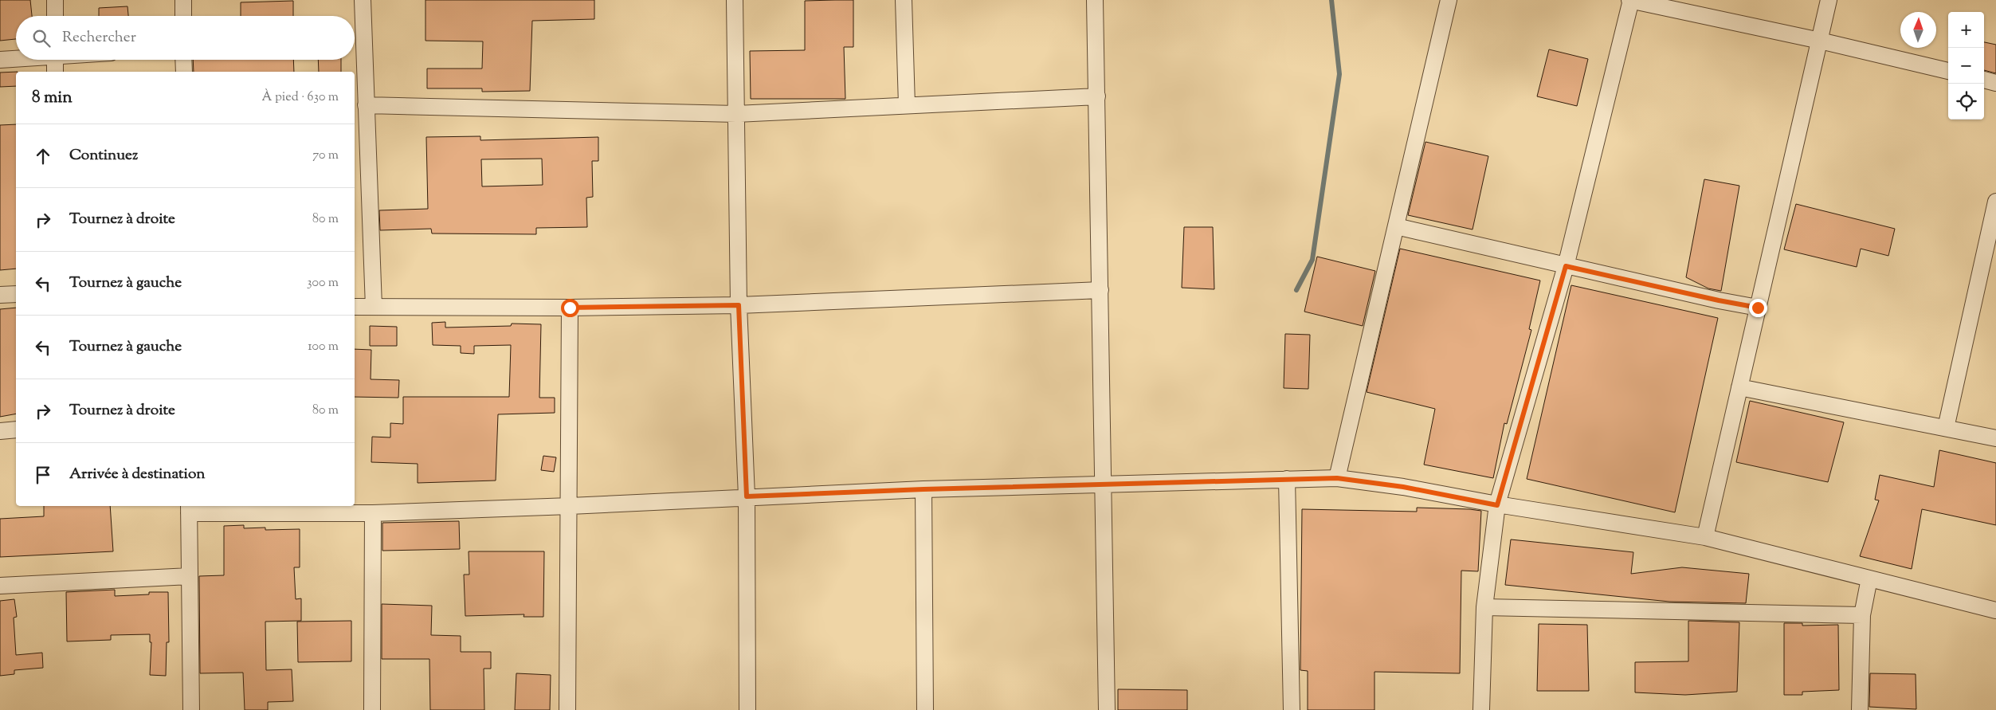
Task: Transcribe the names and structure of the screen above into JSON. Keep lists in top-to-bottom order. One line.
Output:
{"north":"top","page":{"map_buttons":["+","−"],"search":"Rechercher","heading":["8 min","À pied · 630 m"],"list":[["Continuez","70 m"],["Tournez à droite","80 m"],["Tournez à gauche","300 m"],["Tournez à gauche","100 m"],["Tournez à droite","80 m"],"Arrivée à destination"]}}
